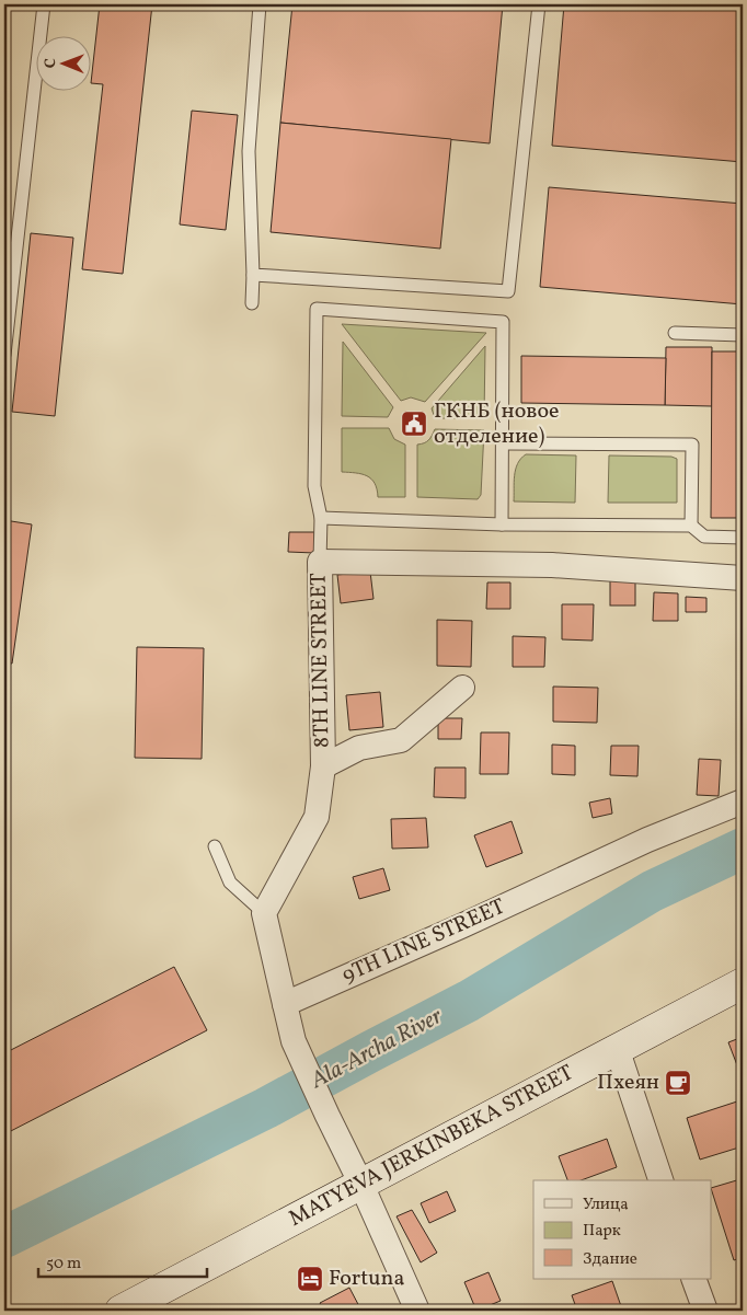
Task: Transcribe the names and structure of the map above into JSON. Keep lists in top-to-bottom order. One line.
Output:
{"streets":{"main road":["MATYEVA JERKINBEKA STREET"],"street":["8TH LINE STREET","9TH LINE STREET"]},"water":["Ala-Archa River"],"places":{"public building":["ГКНБ (новое отделение)"],"cafe":["Пхеян"],"hotel":["Fortuna"]},"legend":["Улица","Парк","Здание"],"scale_bar":"50 m","north":"left"}
